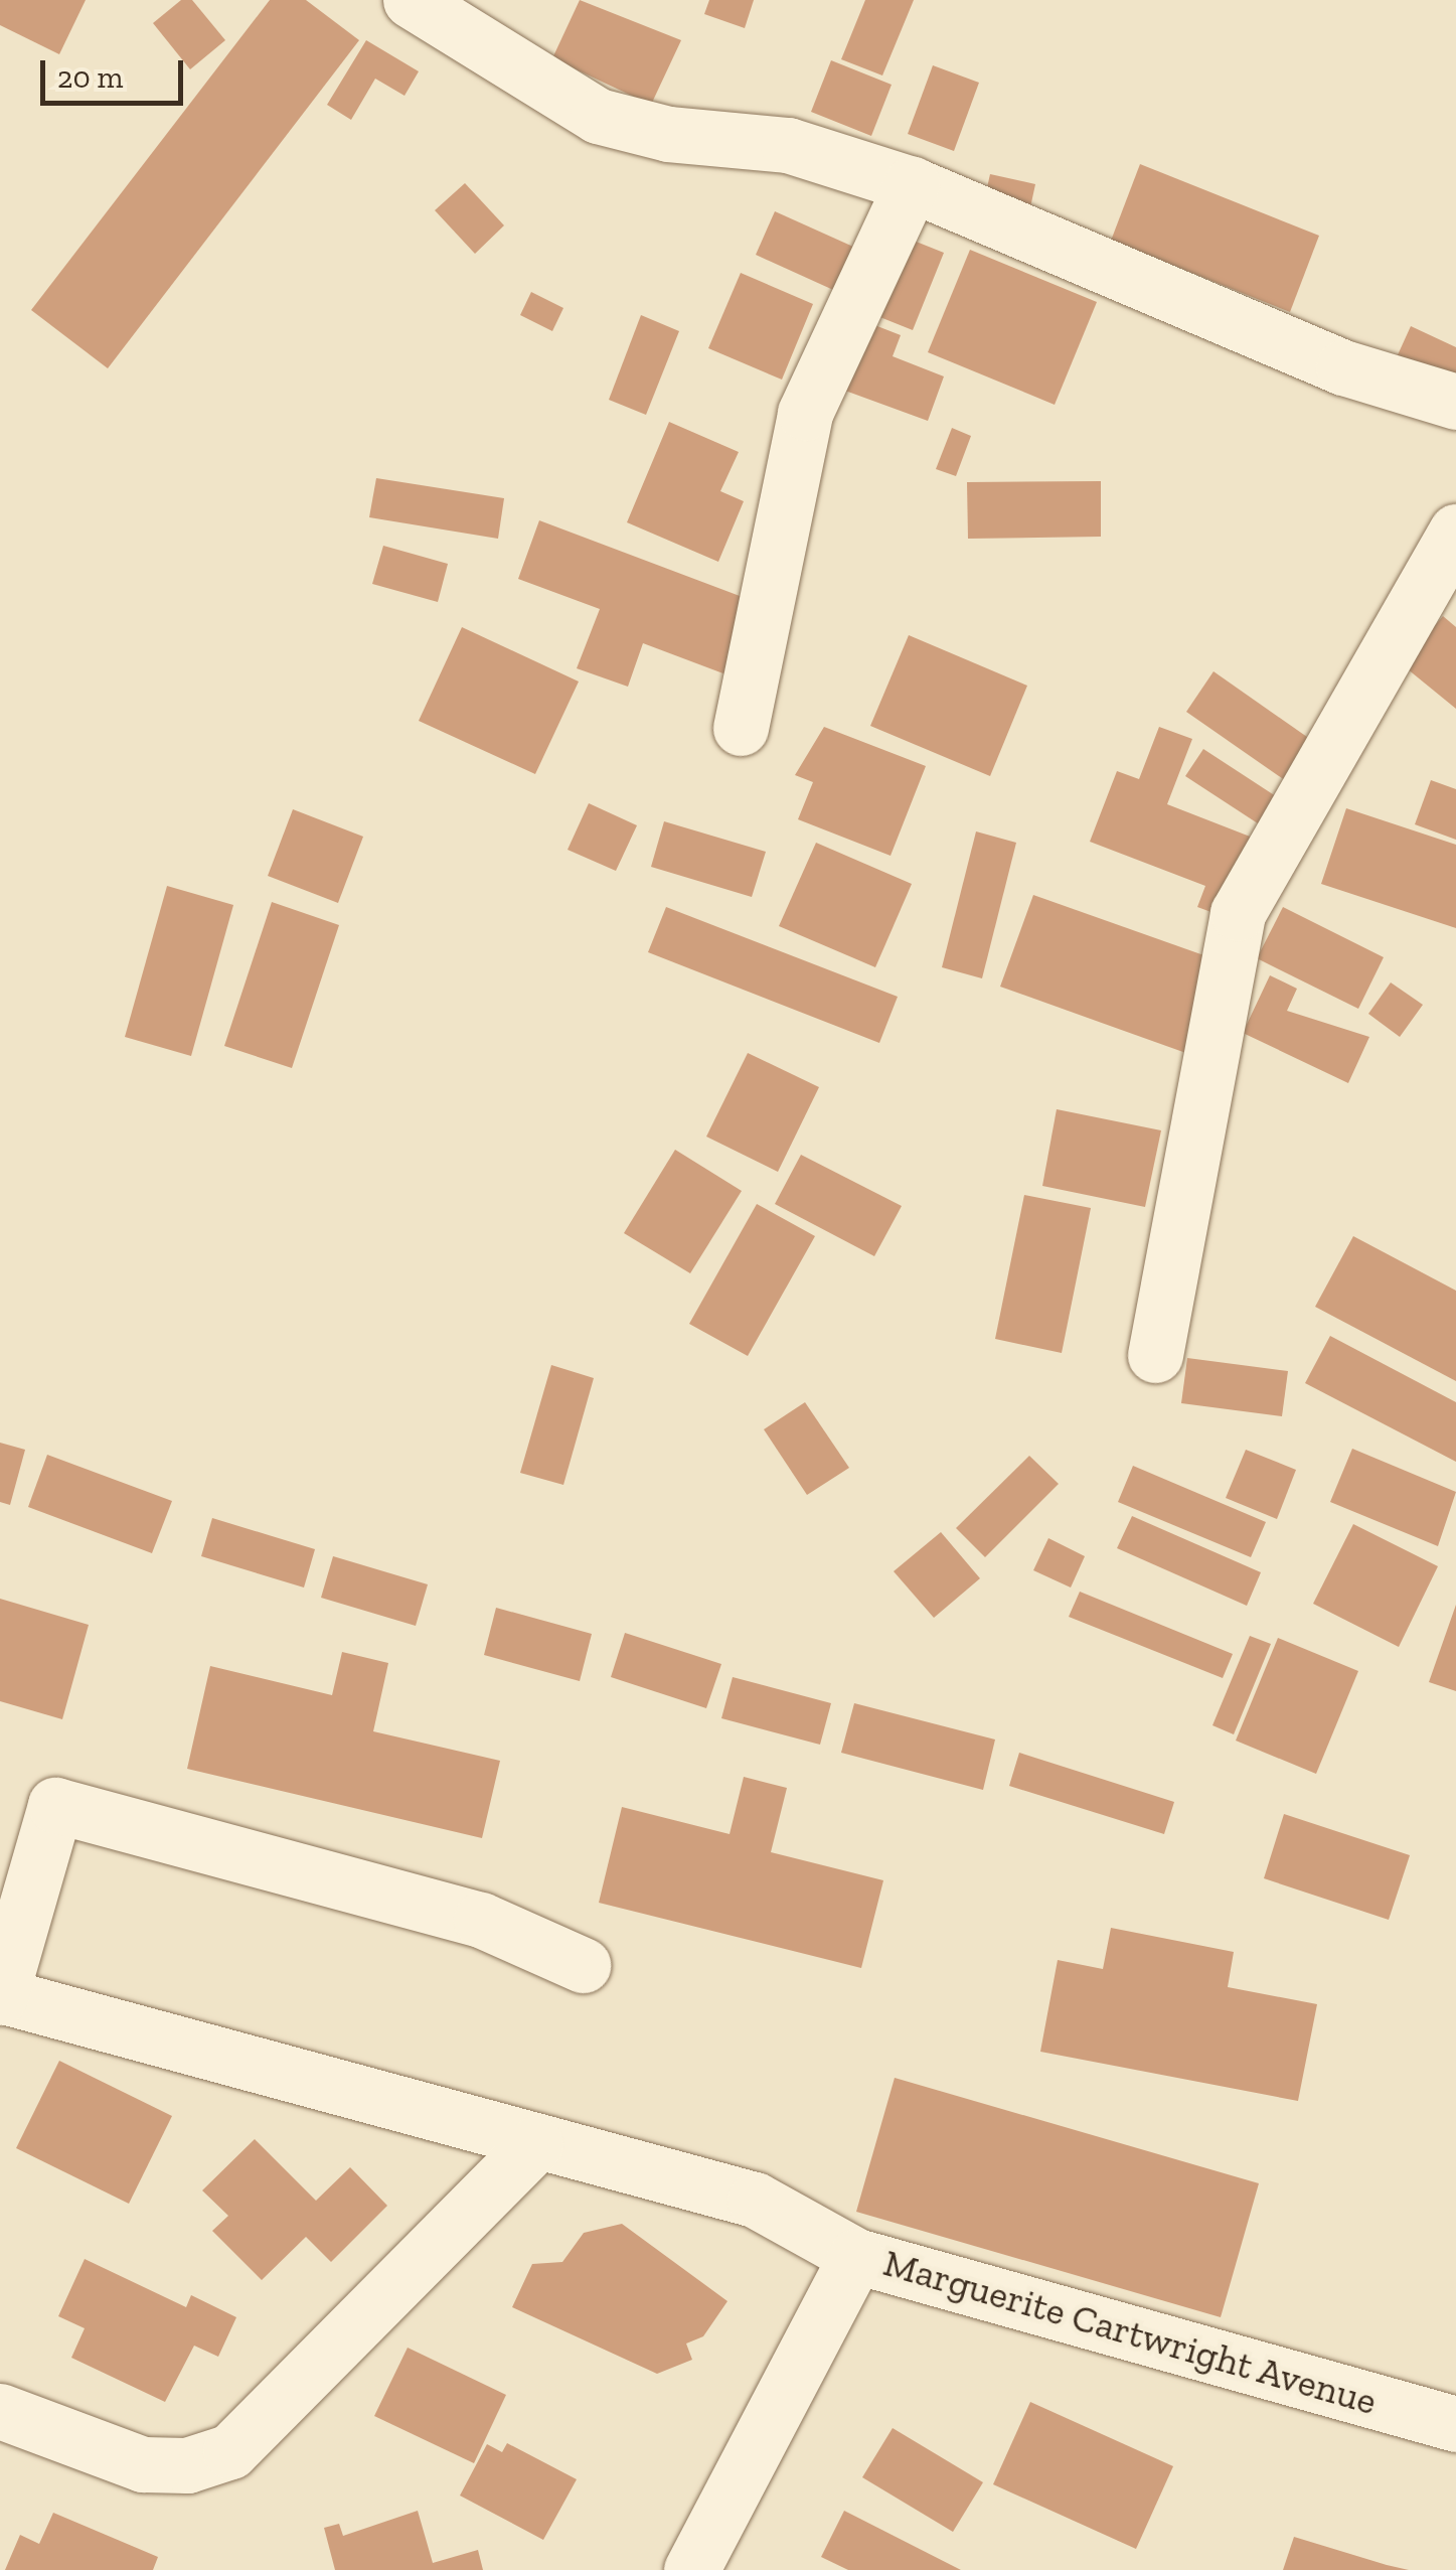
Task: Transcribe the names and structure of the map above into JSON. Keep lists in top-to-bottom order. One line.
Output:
{"streets":{"street":["Marguerite Cartwright Avenue"]},"scale_bar":"20 m"}
